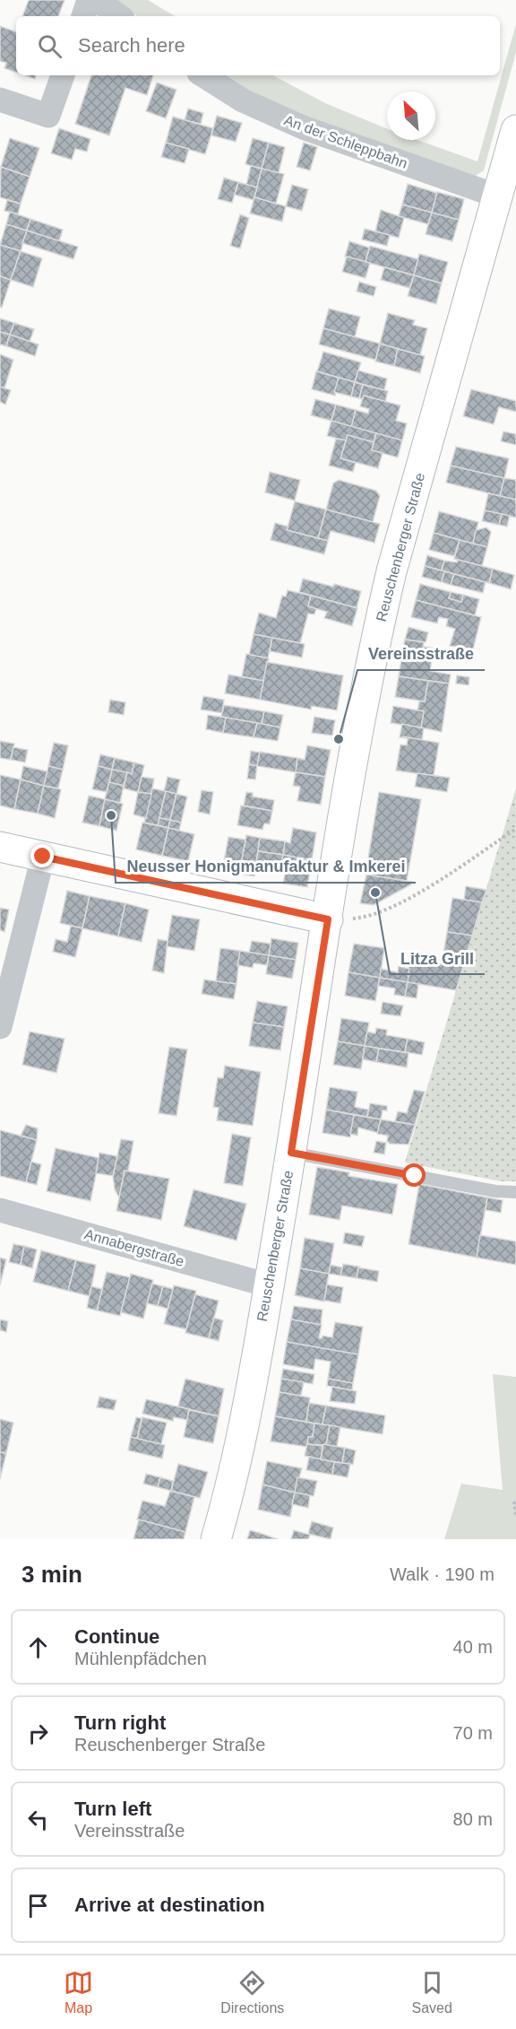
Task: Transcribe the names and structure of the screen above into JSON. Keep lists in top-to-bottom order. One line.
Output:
{"streets":{"main road":["Reuschenberger Straße"],"street":["An der Schleppbahn","Annabergstraße"]},"crossings":[["An der Schleppbahn","Reuschenberger Straße"],["Reuschenberger Straße","Annabergstraße"]],"places":["Vereinsstraße","Neusser Honigmanufaktur & Imkerei","Litza Grill"],"north":"top left","page":{"search":"Search here","heading":["3 min","Walk · 190 m"],"list":[["Continue","Mühlenpfädchen","40 m"],["Turn right","Reuschenberger Straße","70 m"],["Turn left","Vereinsstraße","80 m"],"Arrive at destination"],"nav":["Map","Directions","Saved"]}}
